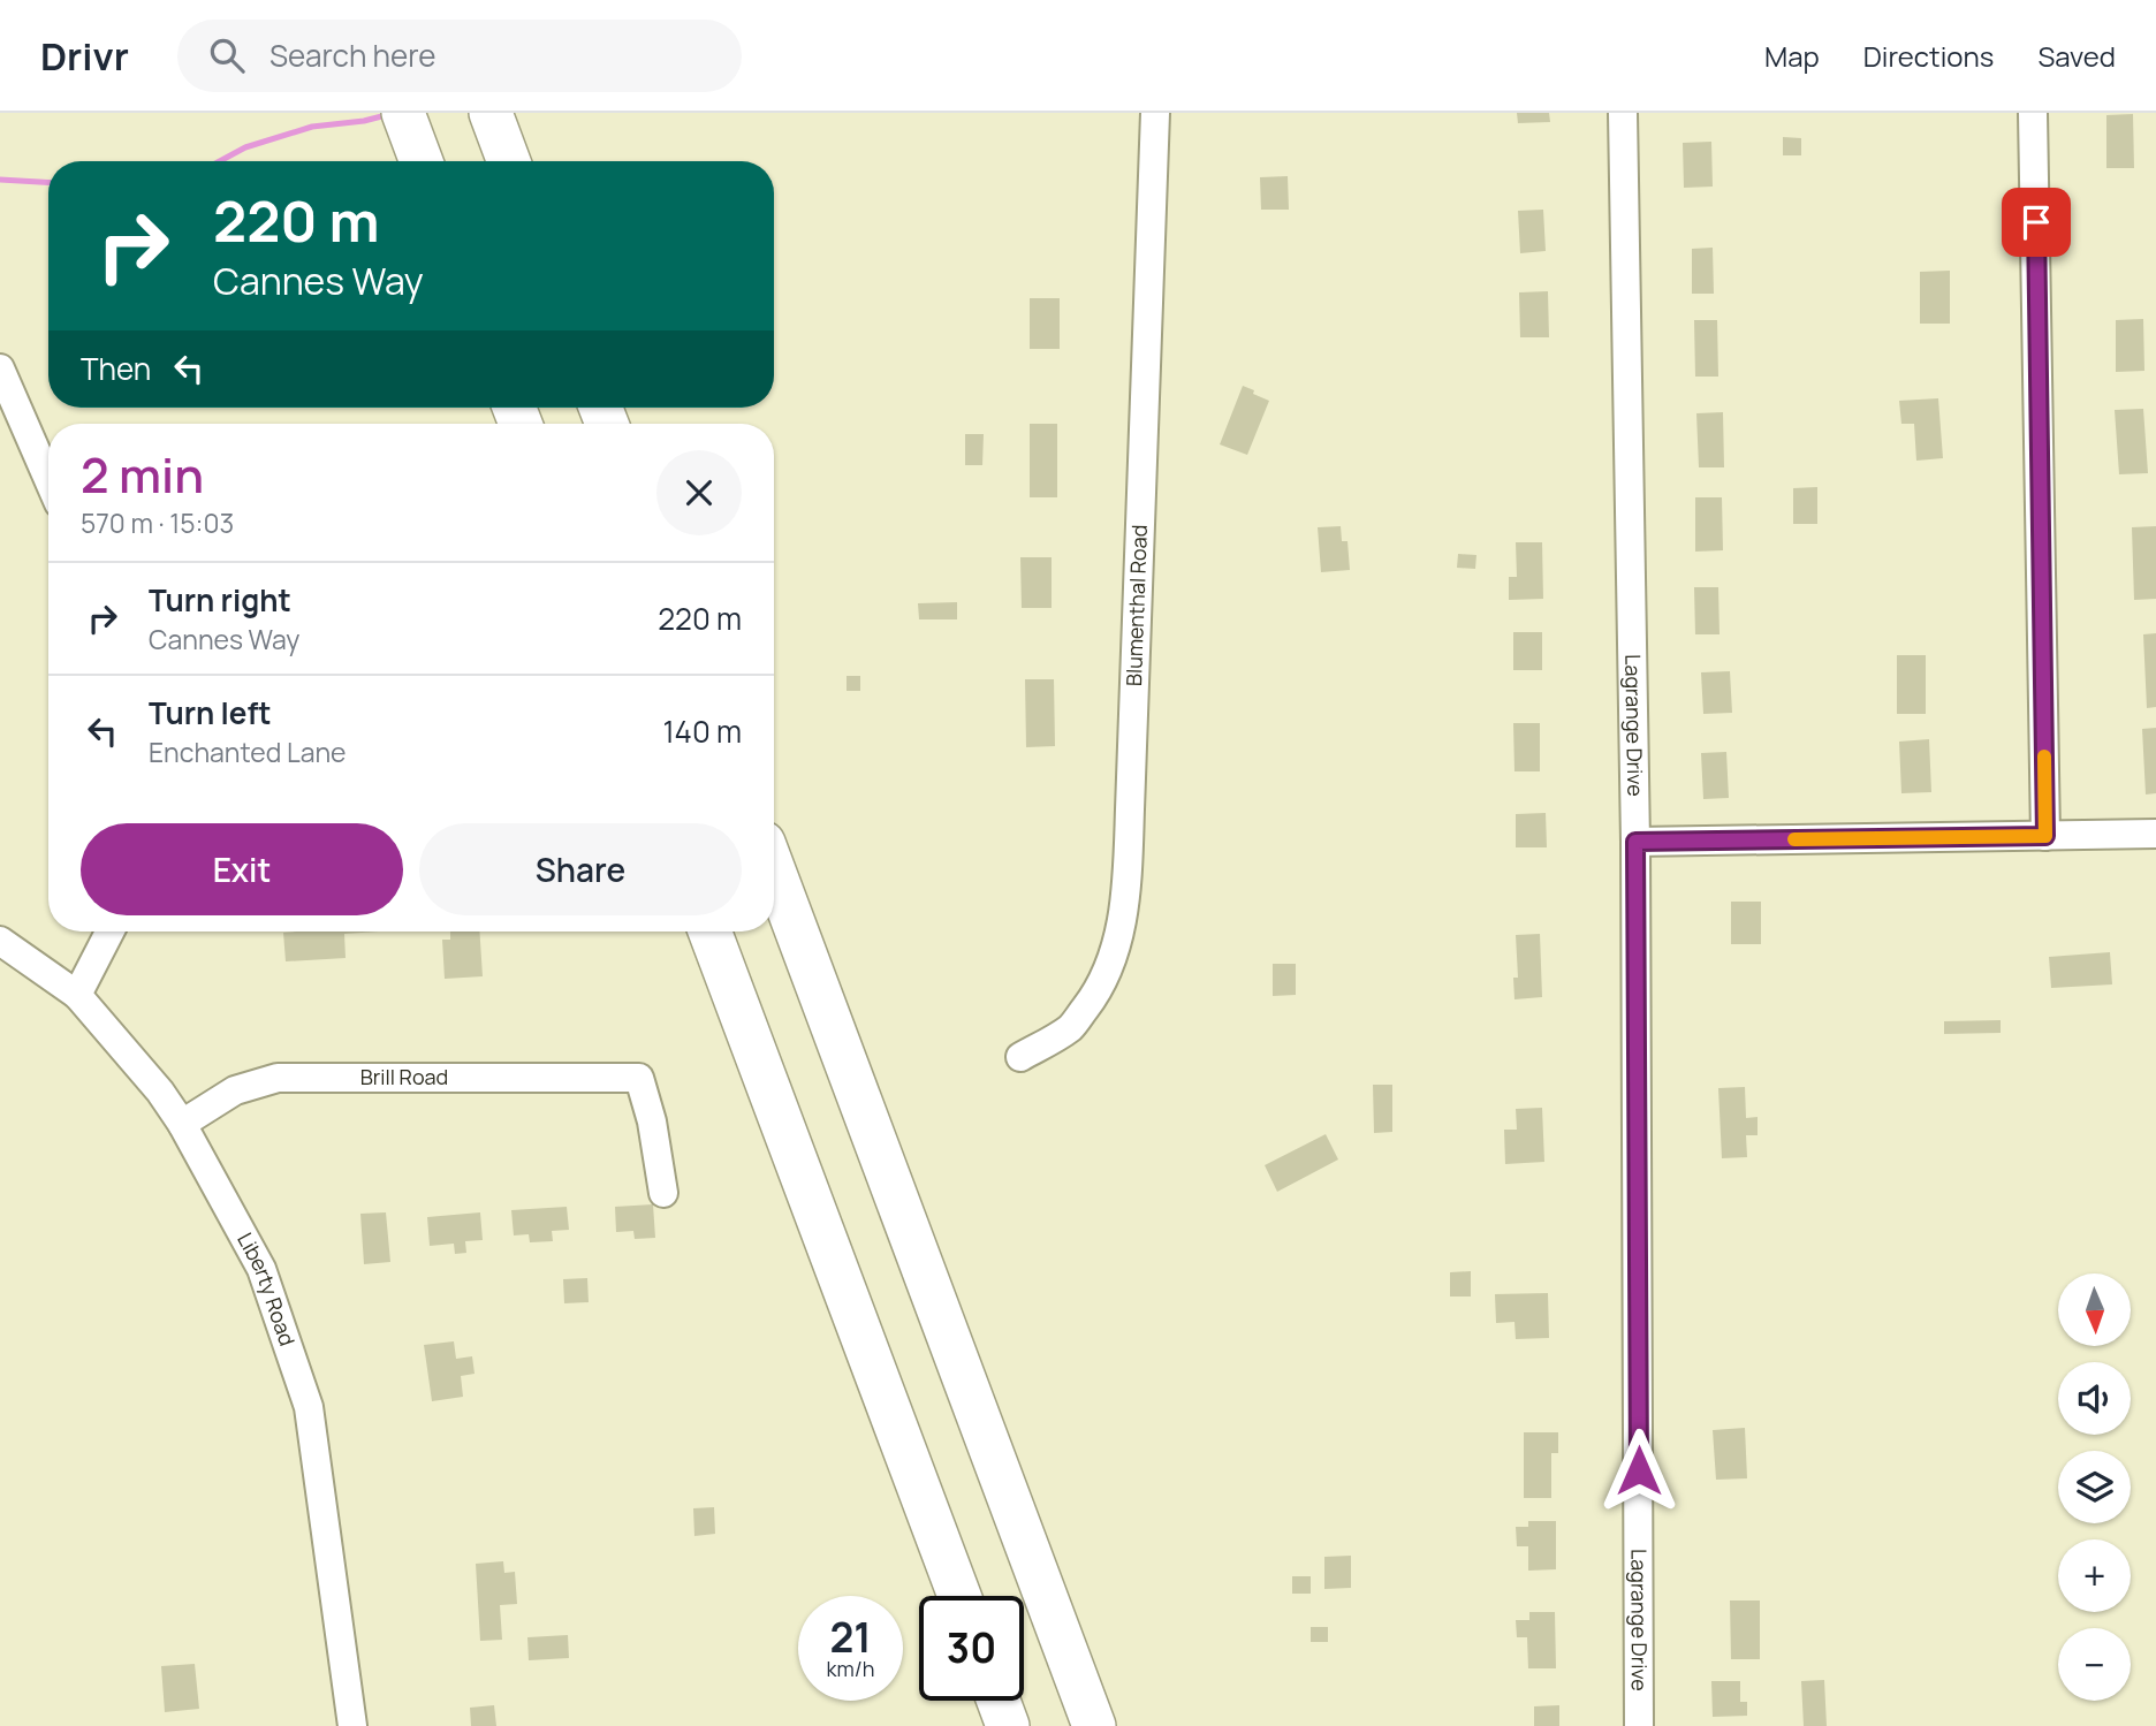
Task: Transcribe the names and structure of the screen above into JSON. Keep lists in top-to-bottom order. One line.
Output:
{"streets":{"street":["Blumenthal Road","Lagrange Drive","Brill Road","Liberty Road"]},"crossings":[["Brill Road","Liberty Road"]],"north":"bottom","page":{"header":"Drivr","search":"Search here","nav":["Map","Directions","Saved"],"turn":["220 m","Cannes Way"],"then":"Then","heading":["2 min","570 m · 15:03"],"list":[{"name":"Turn right","note":"Cannes Way","value":"220 m"},{"name":"Turn left","note":"Enchanted Lane","value":"140 m"}],"buttons":["Exit","Share"],"map_buttons":["+","−"],"speed":"21 km/h","limit":"30"}}
